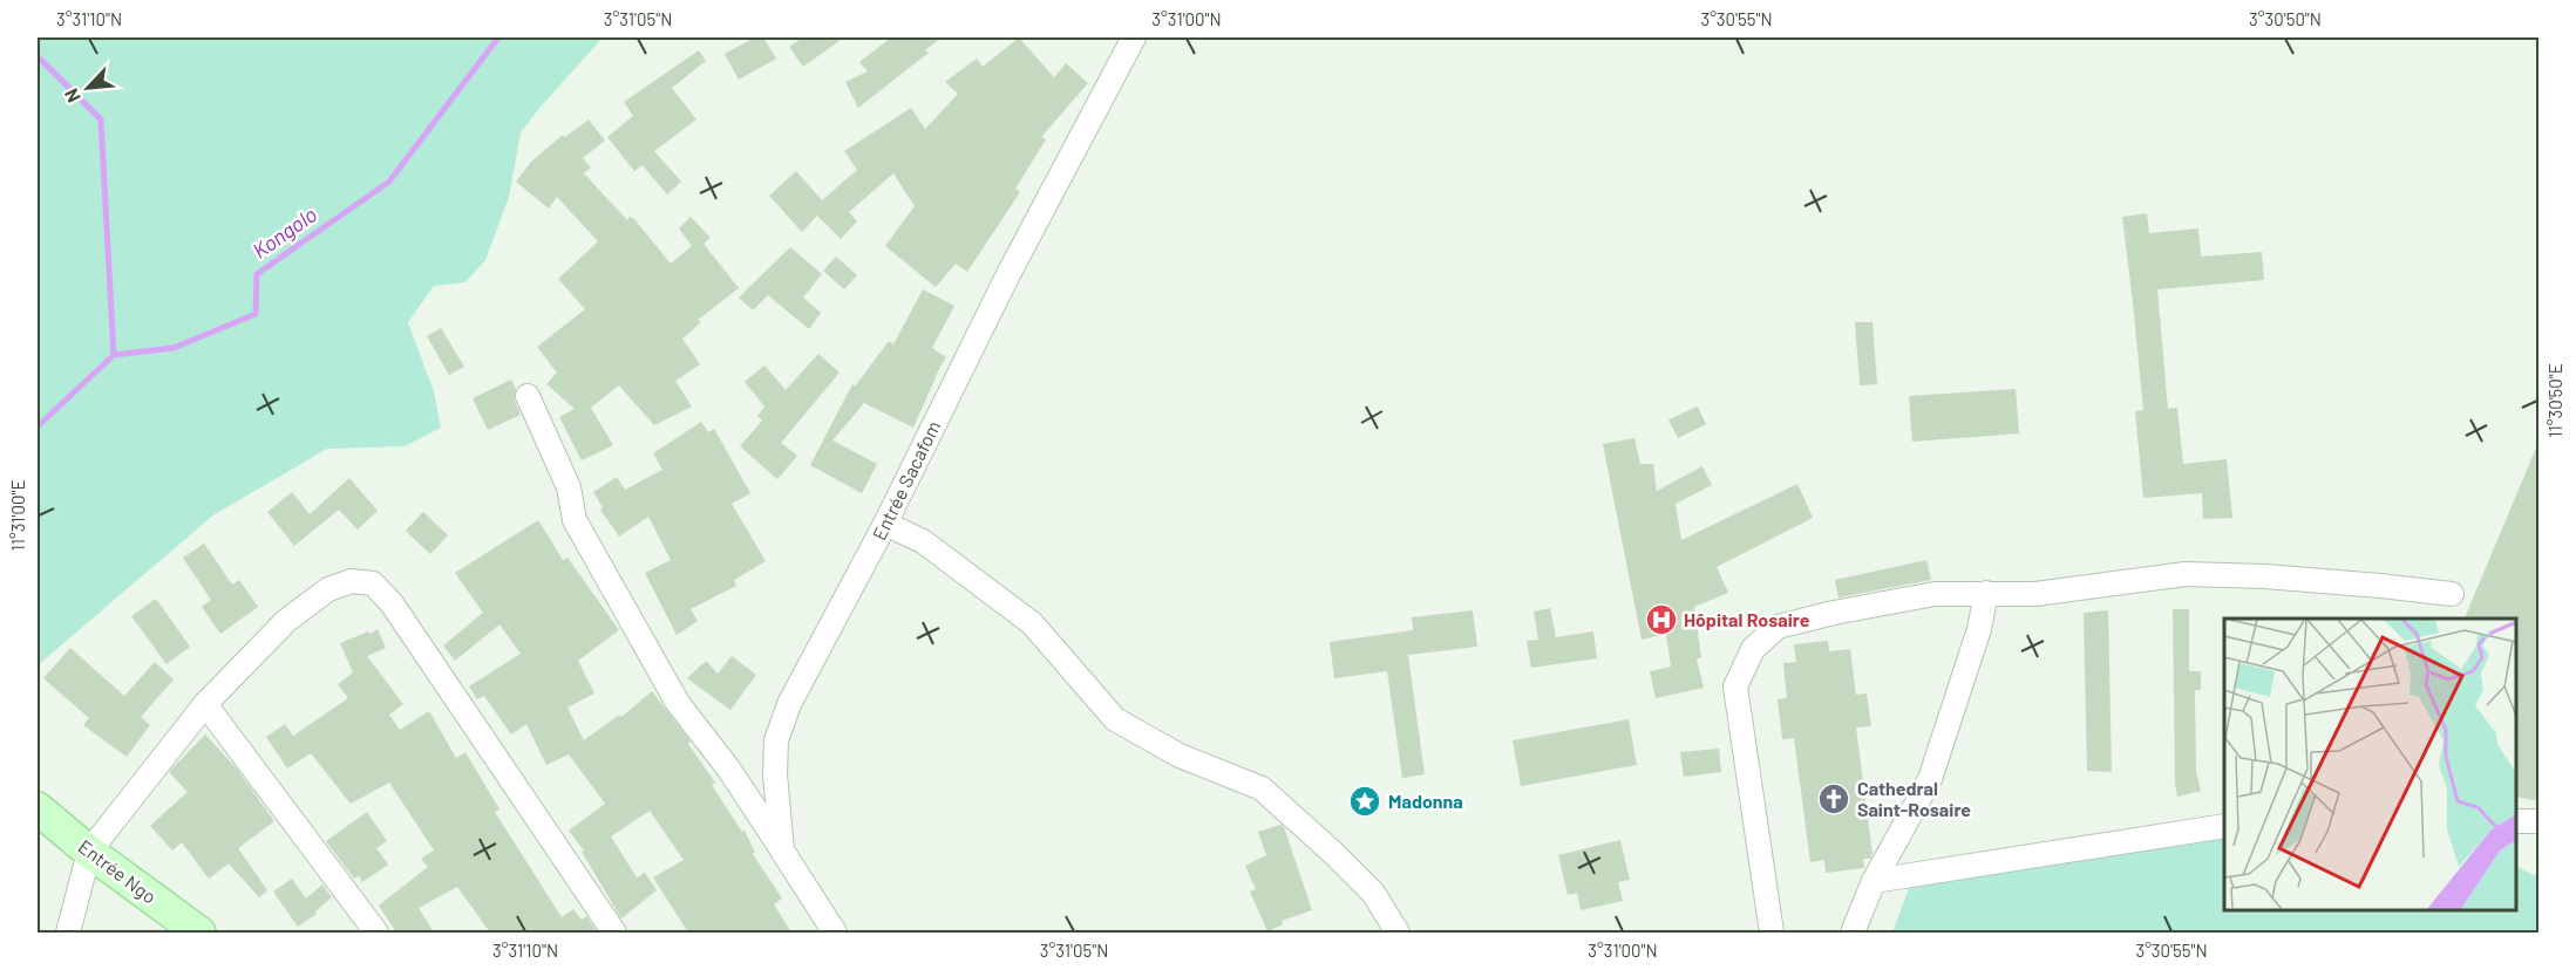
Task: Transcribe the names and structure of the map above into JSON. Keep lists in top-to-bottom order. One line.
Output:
{"streets":{"street":["Entrée Sacafom","Entrée Ngo"]},"water":["Kongolo"],"places":{"hospital":["Hôpital Rosaire"],"church":["Cathedral Saint-Rosaire"],"place":["Madonna"]},"north":"bottom left","coordinates":["3°31'10\"N","3°31'05\"N","3°31'00\"N","3°30'55\"N","3°30'50\"N","11°30'50\"E","11°31'00\"E"]}
